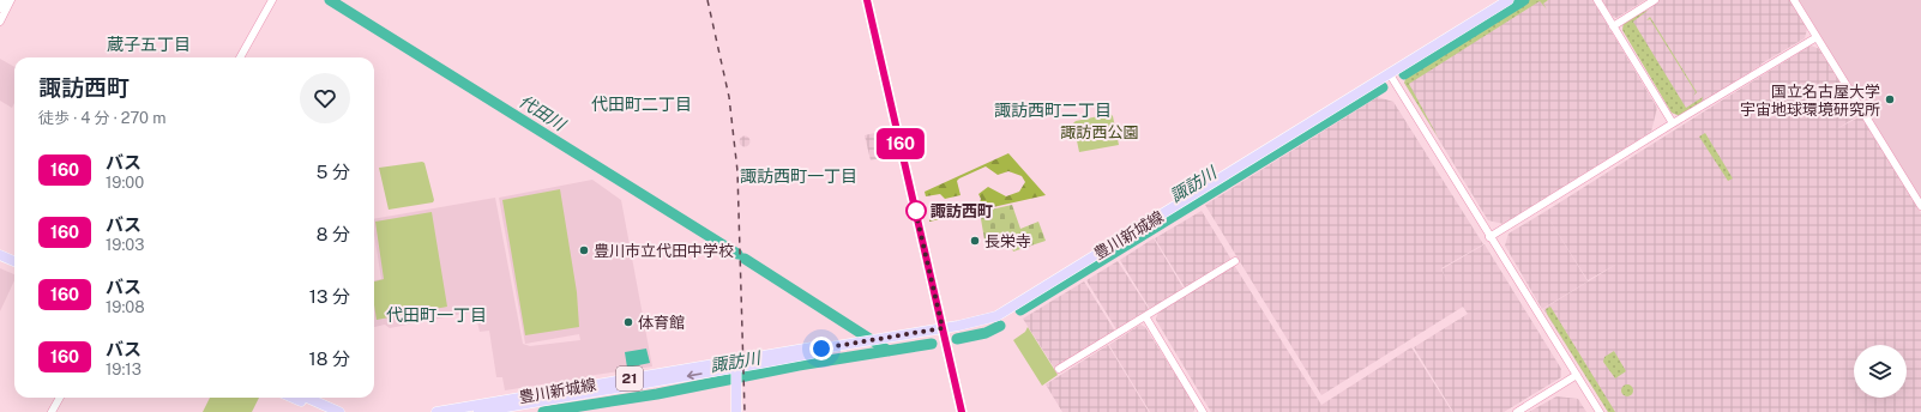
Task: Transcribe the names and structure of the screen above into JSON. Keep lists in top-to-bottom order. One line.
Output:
{"streets":{"main road":["豊川新城線","21"]},"districts":["蔵子五丁目","代田町二丁目","諏訪西町二丁目","諏訪西町一丁目","代田町一丁目"],"water":["代田川","諏訪川"],"parks":["諏訪西公園"],"places":["国立名古屋大学 宇宙地球環境研究所","諏訪西町","長栄寺","豊川市立代田中学校","体育館"],"lines":["bus line 160"],"page":{"on_map":"160","heading":["諏訪西町","徒歩 · 4 分 · 270 m"],"list":[{"mark":"160","name":"バス","note":"19:00","value":"5 分"},{"mark":"160","name":"バス","note":"19:03","value":"8 分"},{"mark":"160","name":"バス","note":"19:08","value":"13 分"},{"mark":"160","name":"バス","note":"19:13","value":"18 分"}]}}
